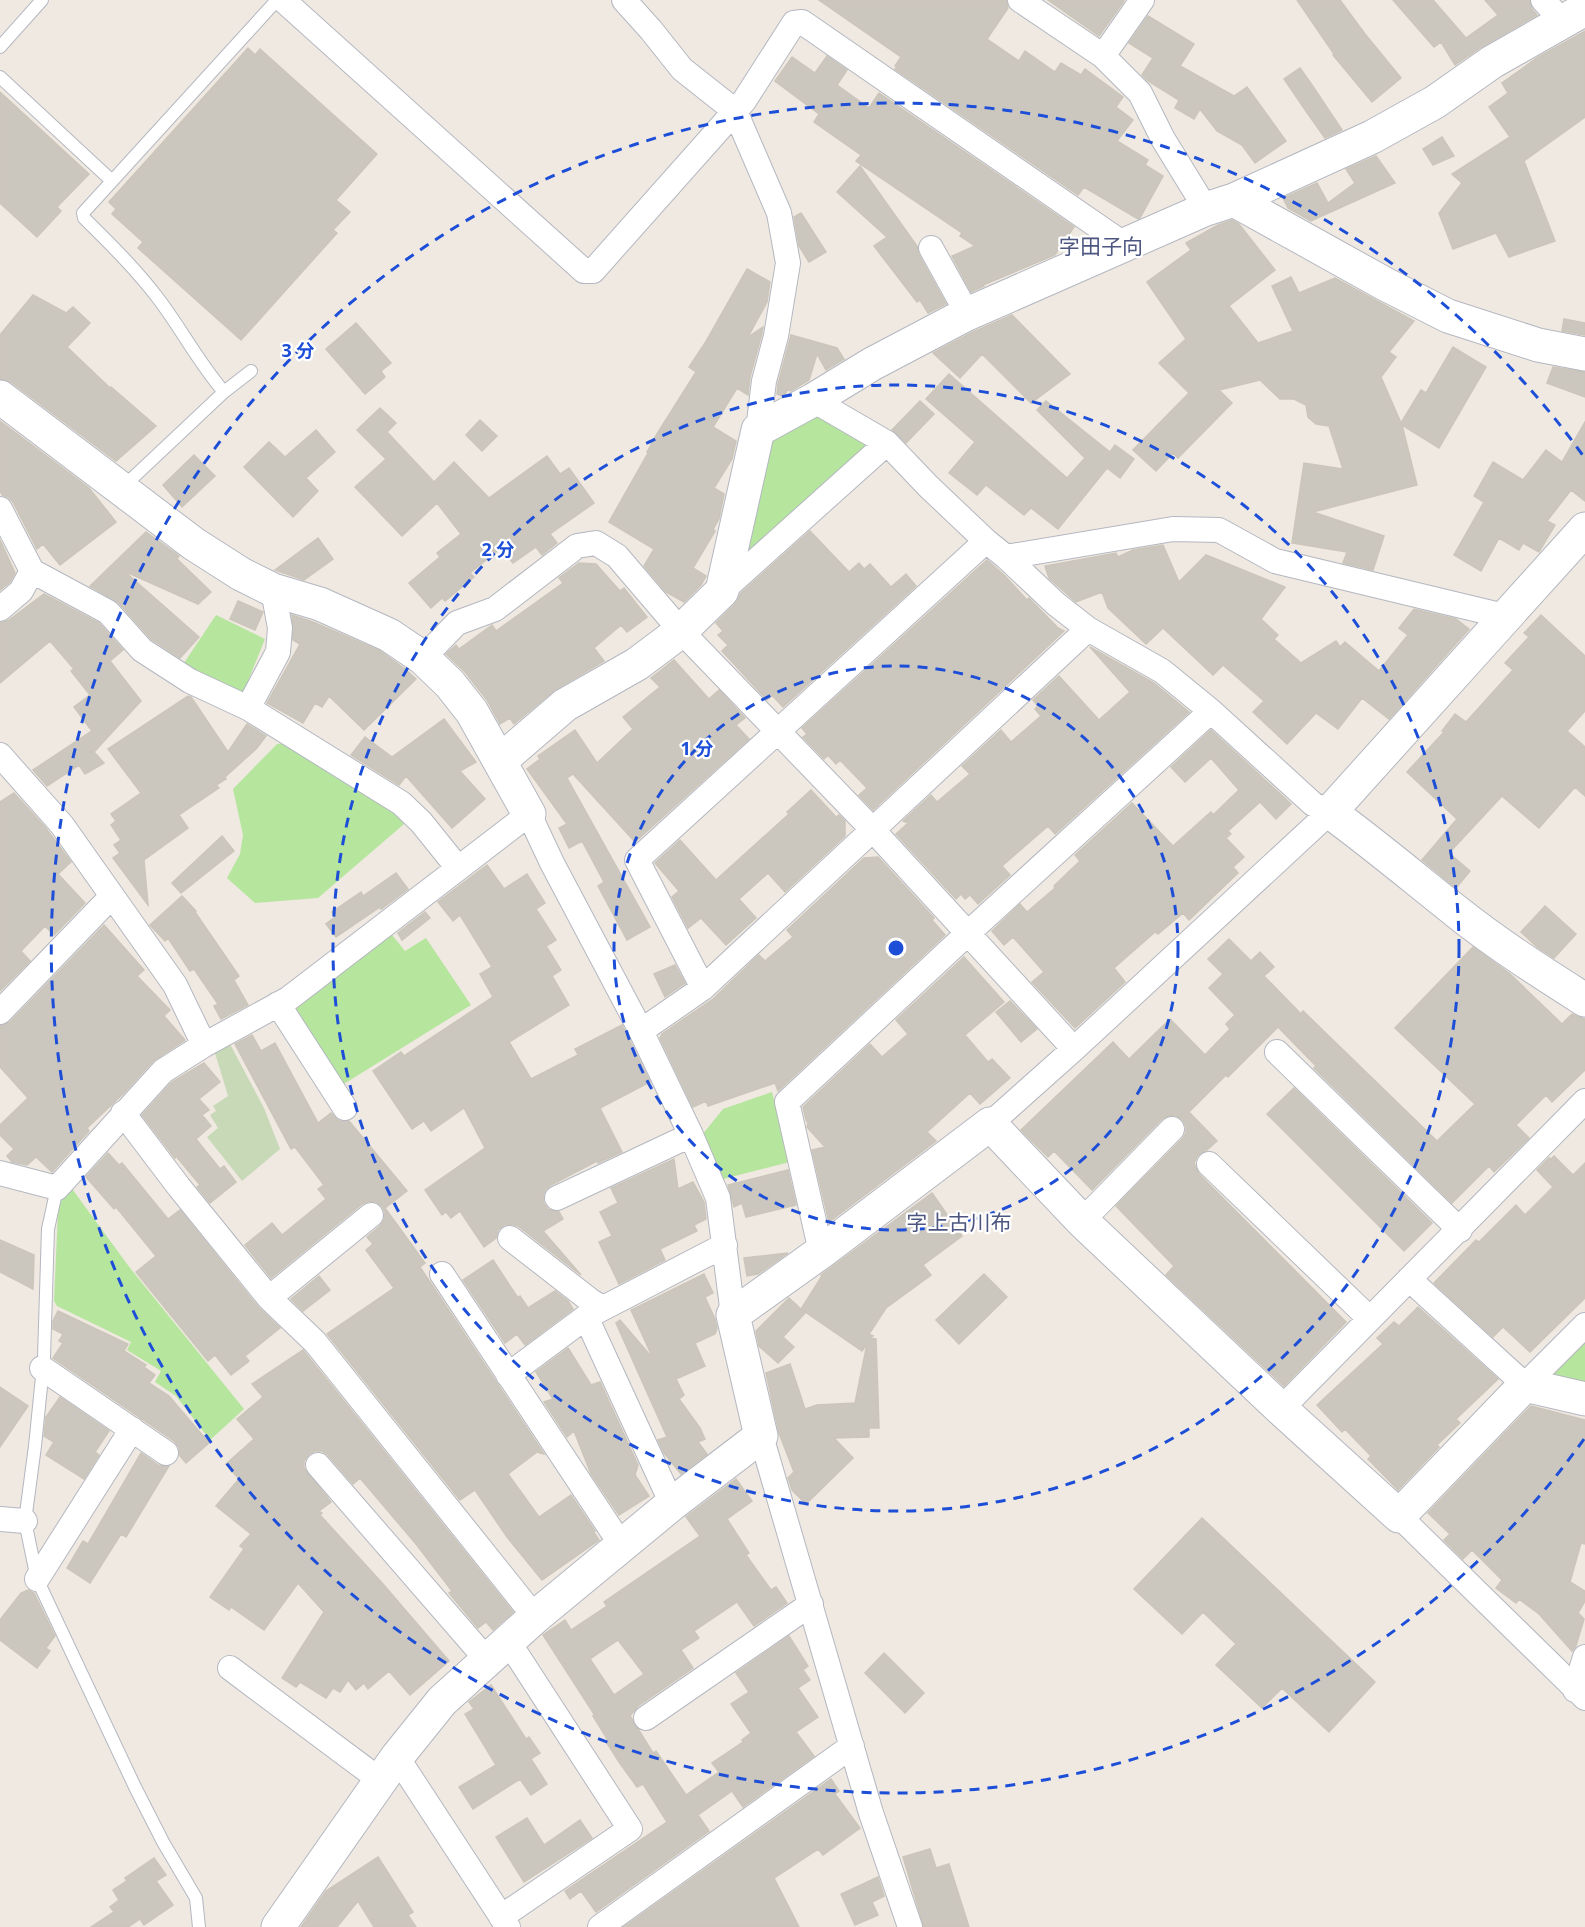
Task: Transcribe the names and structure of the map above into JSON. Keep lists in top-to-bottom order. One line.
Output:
{"districts":["字田子向","字上古川布"],"rings":["3 分","2 分","1 分"]}
